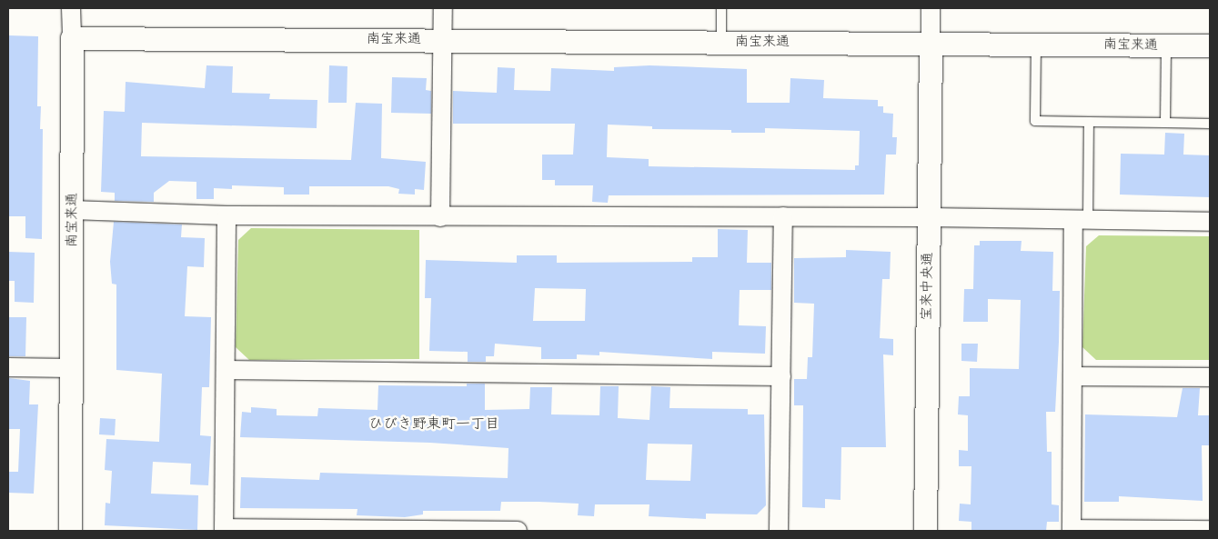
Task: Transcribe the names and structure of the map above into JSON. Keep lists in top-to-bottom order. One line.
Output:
{"streets":{"street":["南宝来通","宝来中央通"]},"crossings":[["南宝来通","宝来中央通"]],"districts":["ひびき野東町一丁目"]}
